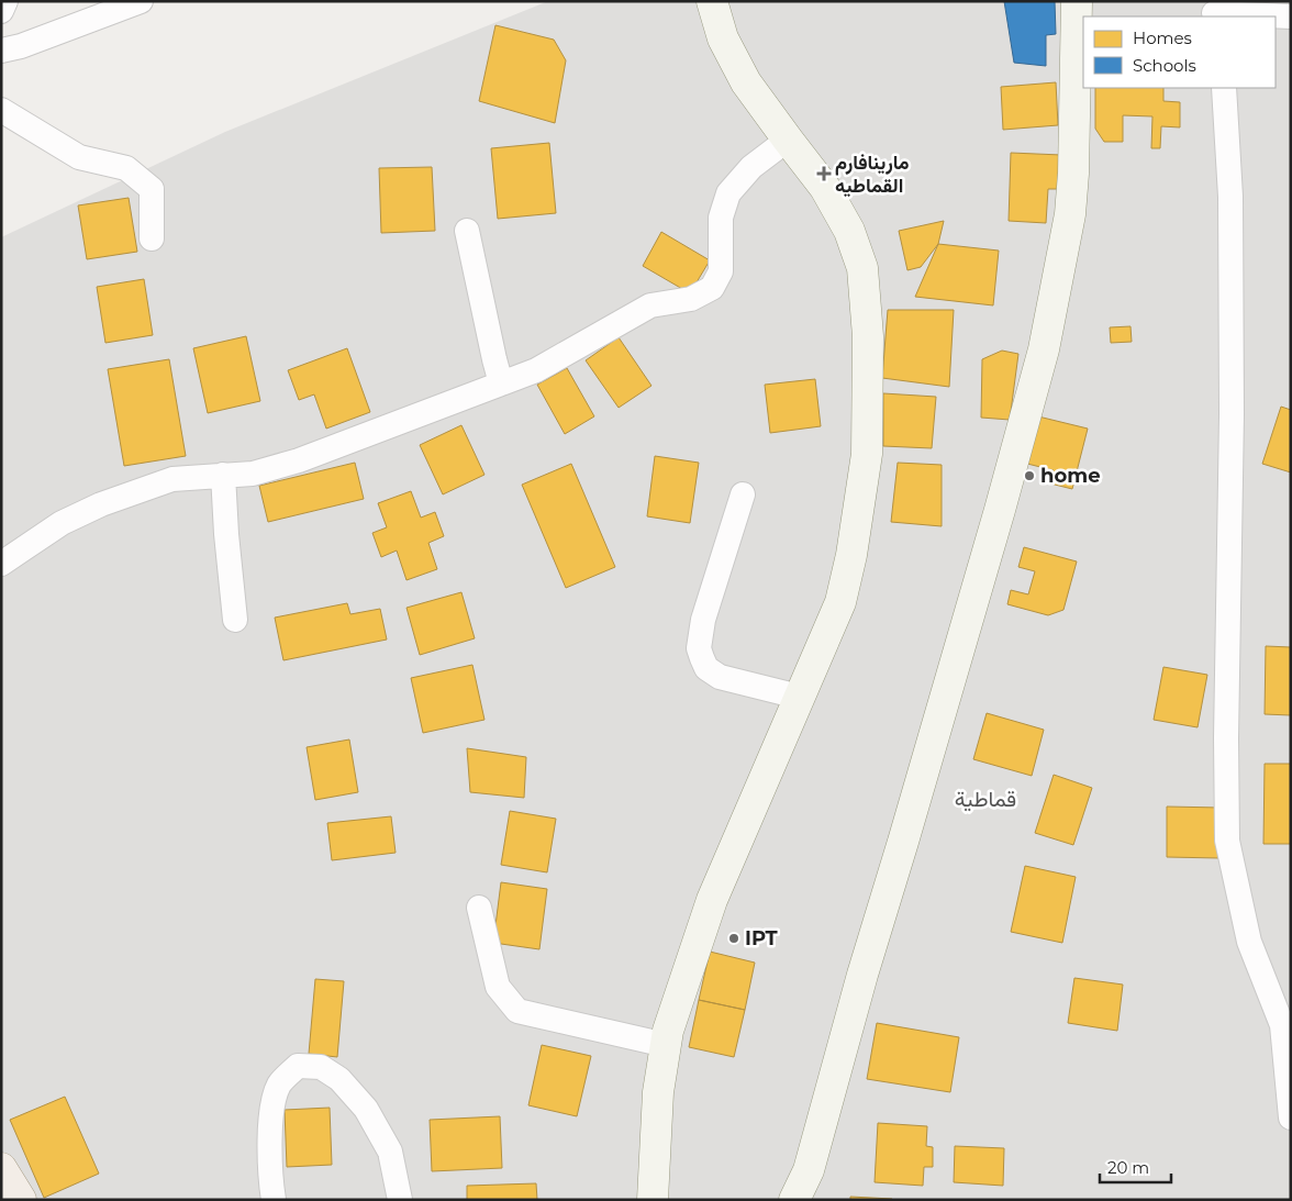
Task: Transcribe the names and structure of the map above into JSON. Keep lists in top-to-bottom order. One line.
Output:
{"districts":["قماطية"],"places":{"health":["مارينافارم القماطيه"],"other":["home","IPT"]},"legend":["Homes","Schools"],"scale_bar":"20 m"}
